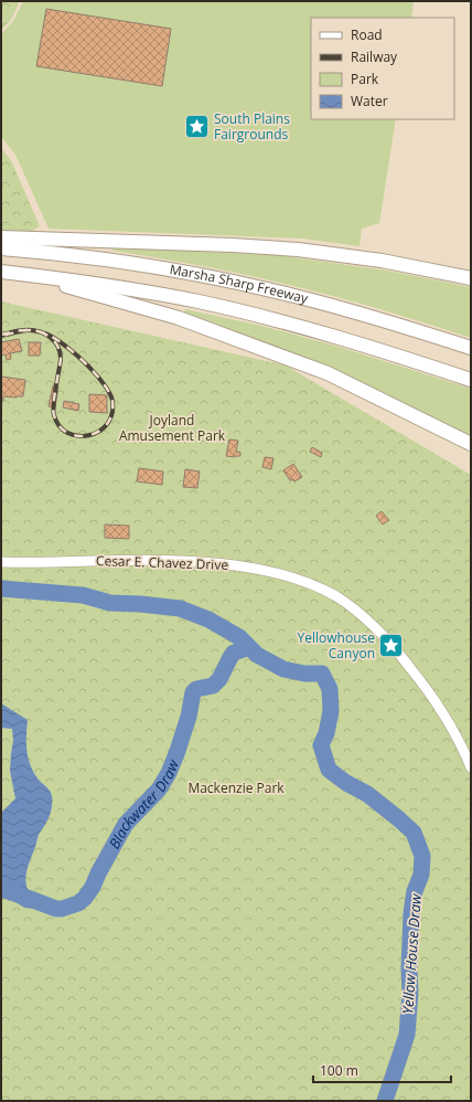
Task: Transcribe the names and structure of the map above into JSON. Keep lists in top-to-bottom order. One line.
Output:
{"streets":{"highway":["Marsha Sharp Freeway"],"street":["Cesar E. Chavez Drive"]},"water":["Blackwater Draw","Yellow House Draw"],"parks":["Joyland Amusement Park","Mackenzie Park"],"places":{"place":["South Plains Fairgrounds","Yellowhouse Canyon"]},"legend":["Road","Railway","Park","Water"],"scale_bar":"100 m"}
